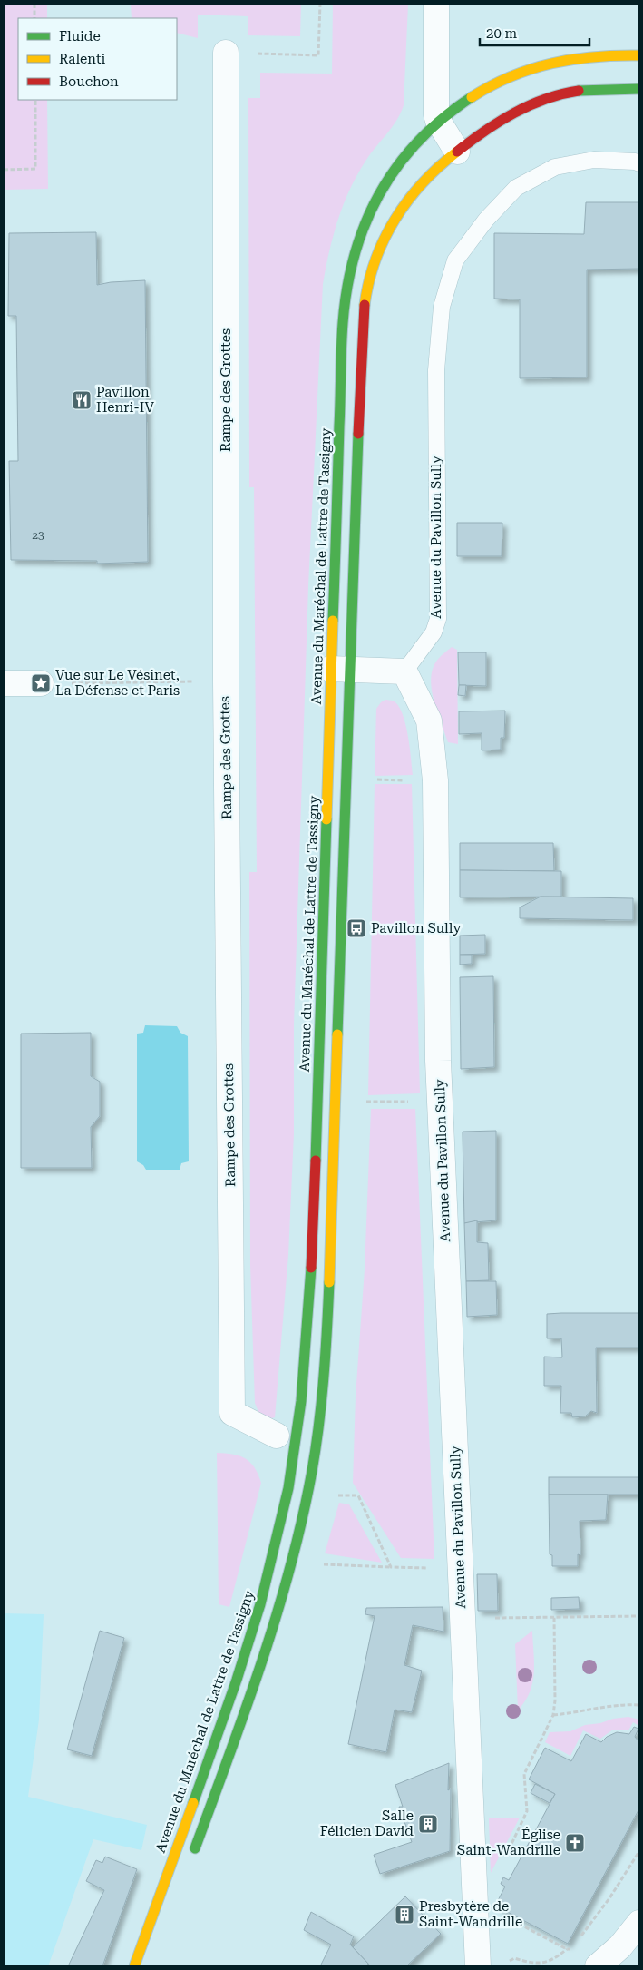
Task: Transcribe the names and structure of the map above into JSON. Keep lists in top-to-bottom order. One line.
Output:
{"streets":{"main road":["Avenue du Maréchal de Lattre de Tassigny"],"street":["Rampe des Grottes","Avenue du Pavillon Sully"]},"places":{"restaurant":["Pavillon Henri-IV"],"place":["Vue sur Le Vésinet, La Défense et Paris"],"bus stop":["Pavillon Sully"],"building":["Salle Félicien David","Presbytère de Saint-Wandrille"],"church":["Église Saint-Wandrille"]},"house_numbers":["23"],"legend":["Fluide","Ralenti","Bouchon"],"scale_bar":"20 m"}
